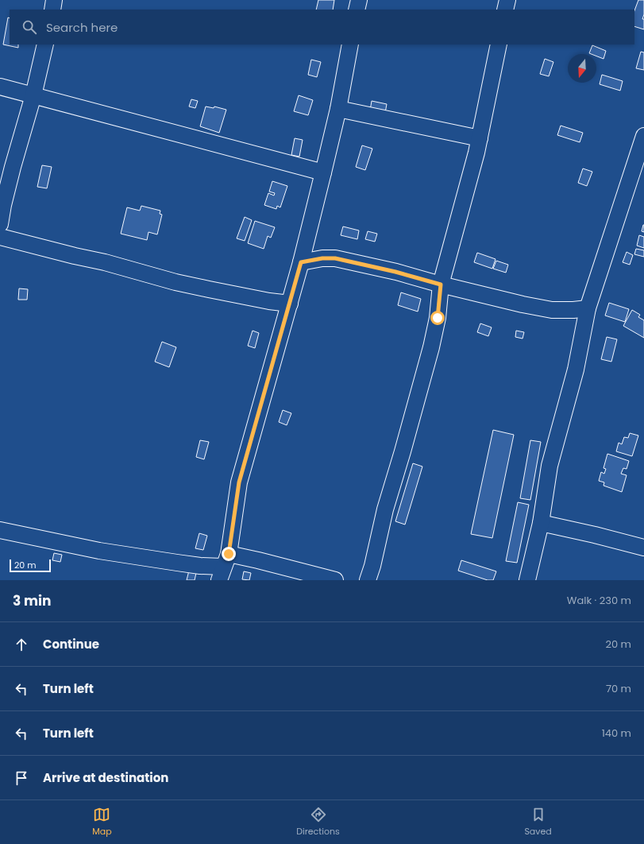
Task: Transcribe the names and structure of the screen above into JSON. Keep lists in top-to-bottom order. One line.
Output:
{"scale_bar":"20 m","north":"bottom","page":{"search":"Search here","scale":"20 m","heading":["3 min","Walk · 230 m"],"list":[["Continue","20 m"],["Turn left","70 m"],["Turn left","140 m"],"Arrive at destination"],"nav":["Map","Directions","Saved"]}}
